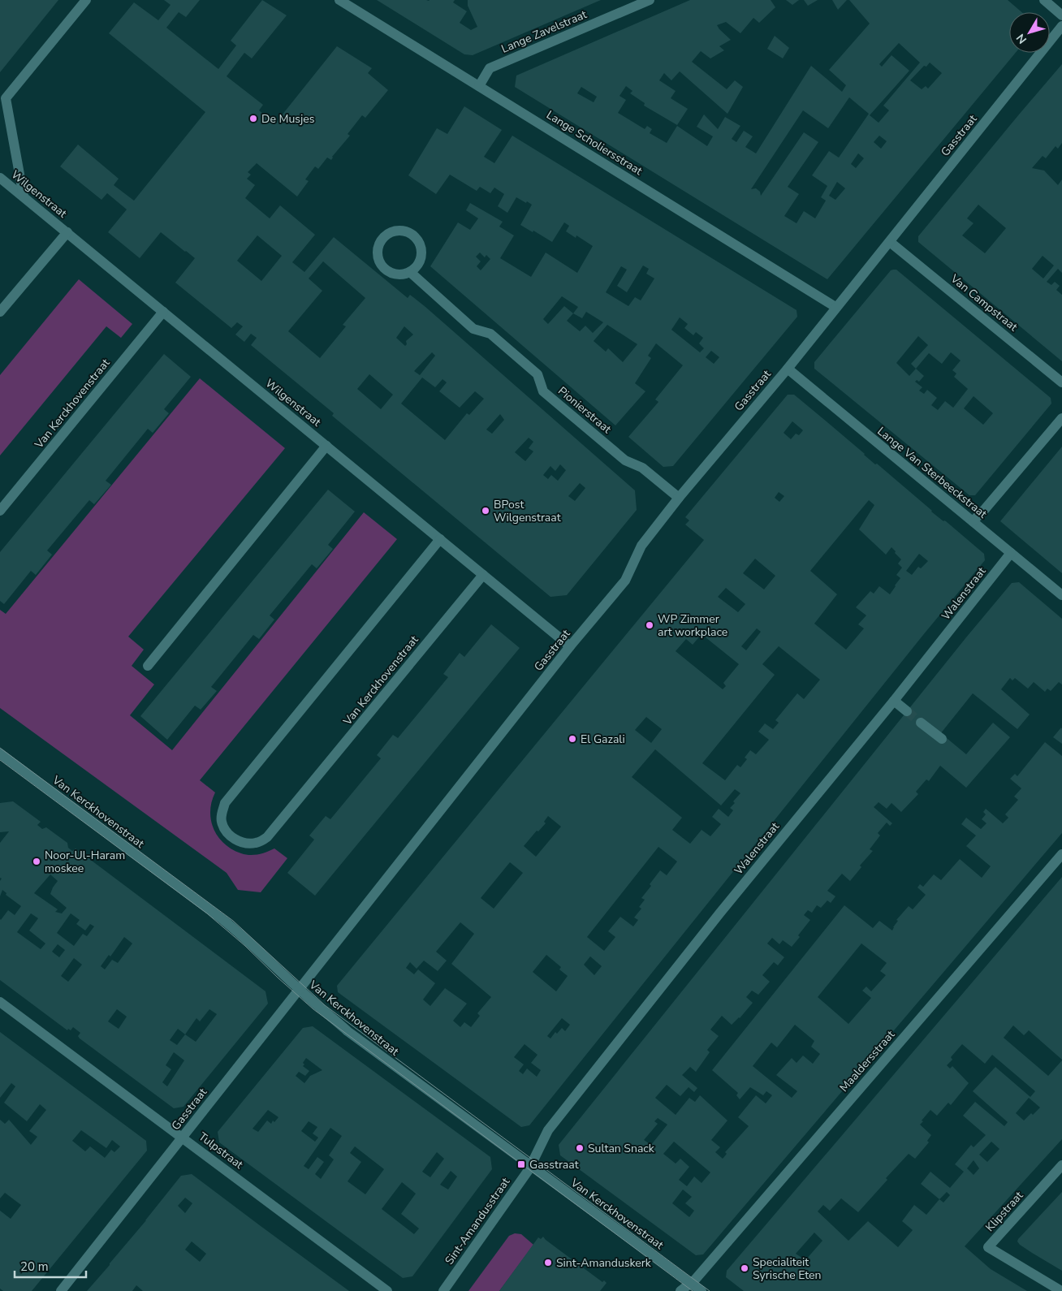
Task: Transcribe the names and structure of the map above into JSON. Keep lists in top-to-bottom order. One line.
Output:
{"streets":{"street":["Lange Zavelstraat","Gasstraat","Lange Scholiersstraat","Wilgenstraat","Van Campstraat","Van Kerckhovenstraat","Pionierstraat","Lange Van Sterbeeckstraat","Walenstraat","Maaldersstraat","Tulpstraat","Klipstraat","Sint-Amandusstraat"]},"crossings":[["Lange Zavelstraat","Lange Scholiersstraat"],["Gasstraat","Lange Scholiersstraat"],["Gasstraat","Wilgenstraat"],["Gasstraat","Van Campstraat"],["Gasstraat","Van Kerckhovenstraat"],["Gasstraat","Pionierstraat"],["Gasstraat","Lange Van Sterbeeckstraat"],["Gasstraat","Tulpstraat"],["Wilgenstraat","Van Kerckhovenstraat"],["Van Kerckhovenstraat","Walenstraat"],["Van Kerckhovenstraat","Maaldersstraat"],["Van Kerckhovenstraat","Sint-Amandusstraat"],["Lange Van Sterbeeckstraat","Walenstraat"],["Walenstraat","Sint-Amandusstraat"]],"places":{"other":["De Musjes","BPost Wilgenstraat","WP Zimmer art workplace","El Gazali","Noor-Ul-Haram moskee","Sultan Snack","Sint-Amanduskerk","Specialiteit Syrische Eten"],"transit":["Gasstraat"]},"scale_bar":"20 m","north":"bottom left"}
